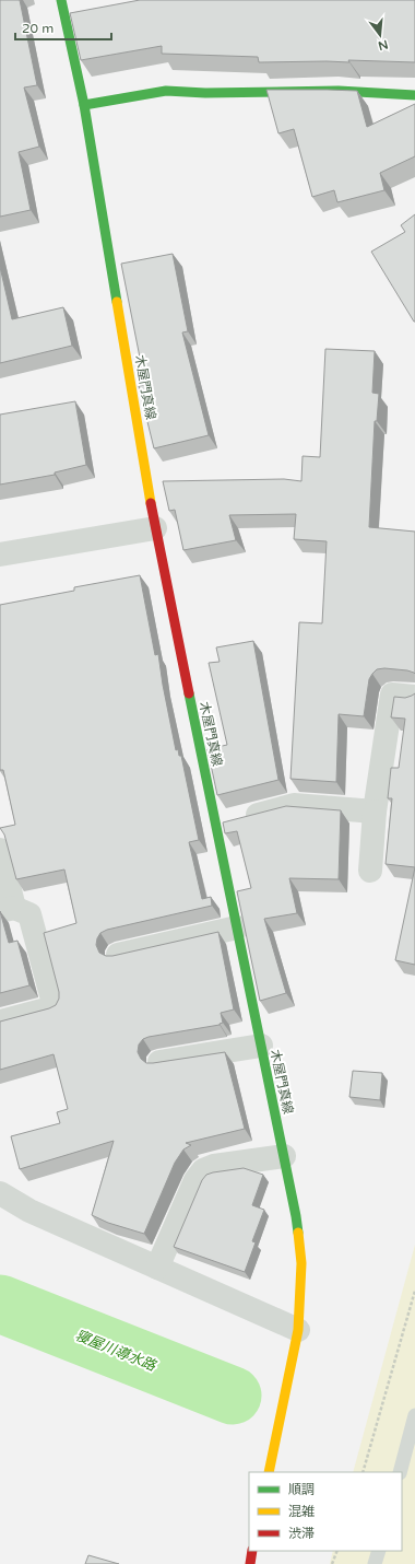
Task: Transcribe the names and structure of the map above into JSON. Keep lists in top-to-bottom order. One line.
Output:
{"streets":{"main road":["木屋門真線"]},"water":["寝屋川導水路"],"legend":["順調","混雑","渋滞"],"scale_bar":"20 m","north":"bottom"}
